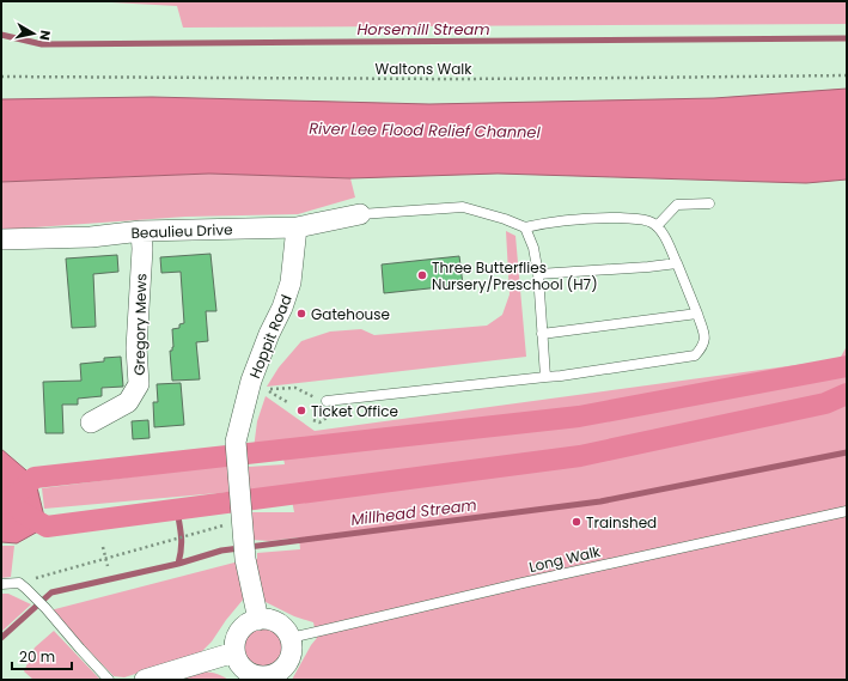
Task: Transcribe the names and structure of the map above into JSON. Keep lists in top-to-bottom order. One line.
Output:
{"streets":{"street":["Beaulieu Drive","Gregory Mews","Hoppit Road"],"lane":["Long Walk"],"path":["Waltons Walk"]},"crossings":[["Beaulieu Drive","Gregory Mews"],["Beaulieu Drive","Hoppit Road"],["Hoppit Road","Long Walk"]],"water":["Horsemill Stream","River Lee Flood Relief Channel","Millhead Stream"],"places":["Three Butterflies Nursery/Preschool (H7)","Gatehouse","Ticket Office","Trainshed"],"scale_bar":"20 m","north":"right"}
